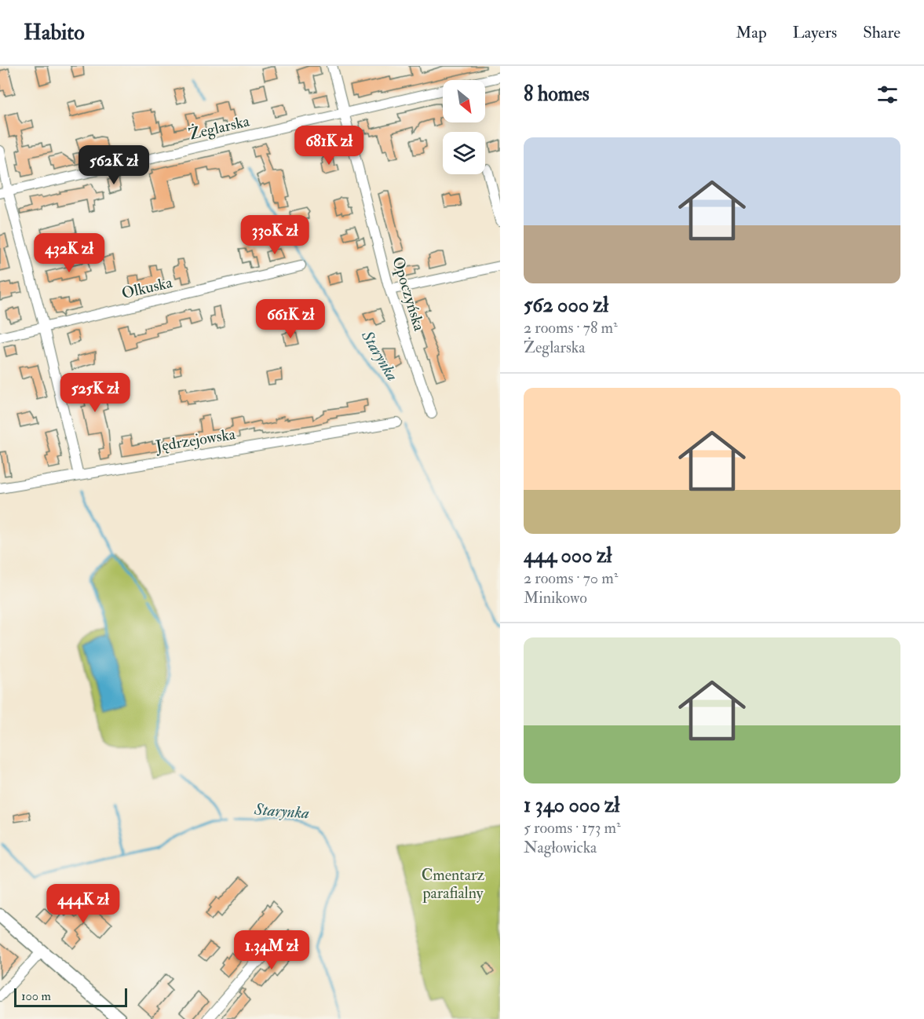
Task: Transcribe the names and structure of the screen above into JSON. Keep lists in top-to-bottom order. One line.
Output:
{"streets":{"street":["Żeglarska","Olkuska","Opoczyńska","Jędrzejowska"]},"crossings":[["Żeglarska","Opoczyńska"]],"water":["Starynka"],"parks":["Cmentarz parafialny"],"scale_bar":"100 m","north":"bottom right","page":{"header":"Habito","nav":["Map","Layers","Share"],"heading":"8 homes","list":[{"name":"562 000 zł","note":"2 rooms · 78 m² · Żeglarska"},{"name":"444 000 zł","note":"2 rooms · 70 m² · Minikowo"},{"name":"1 340 000 zł","note":"5 rooms · 173 m² · Nagłowicka"}],"price":["681K zł","562K zł","330K zł","432K zł","661K zł","525K zł","444K zł","1.34M zł"],"scale":"100 m"}}
